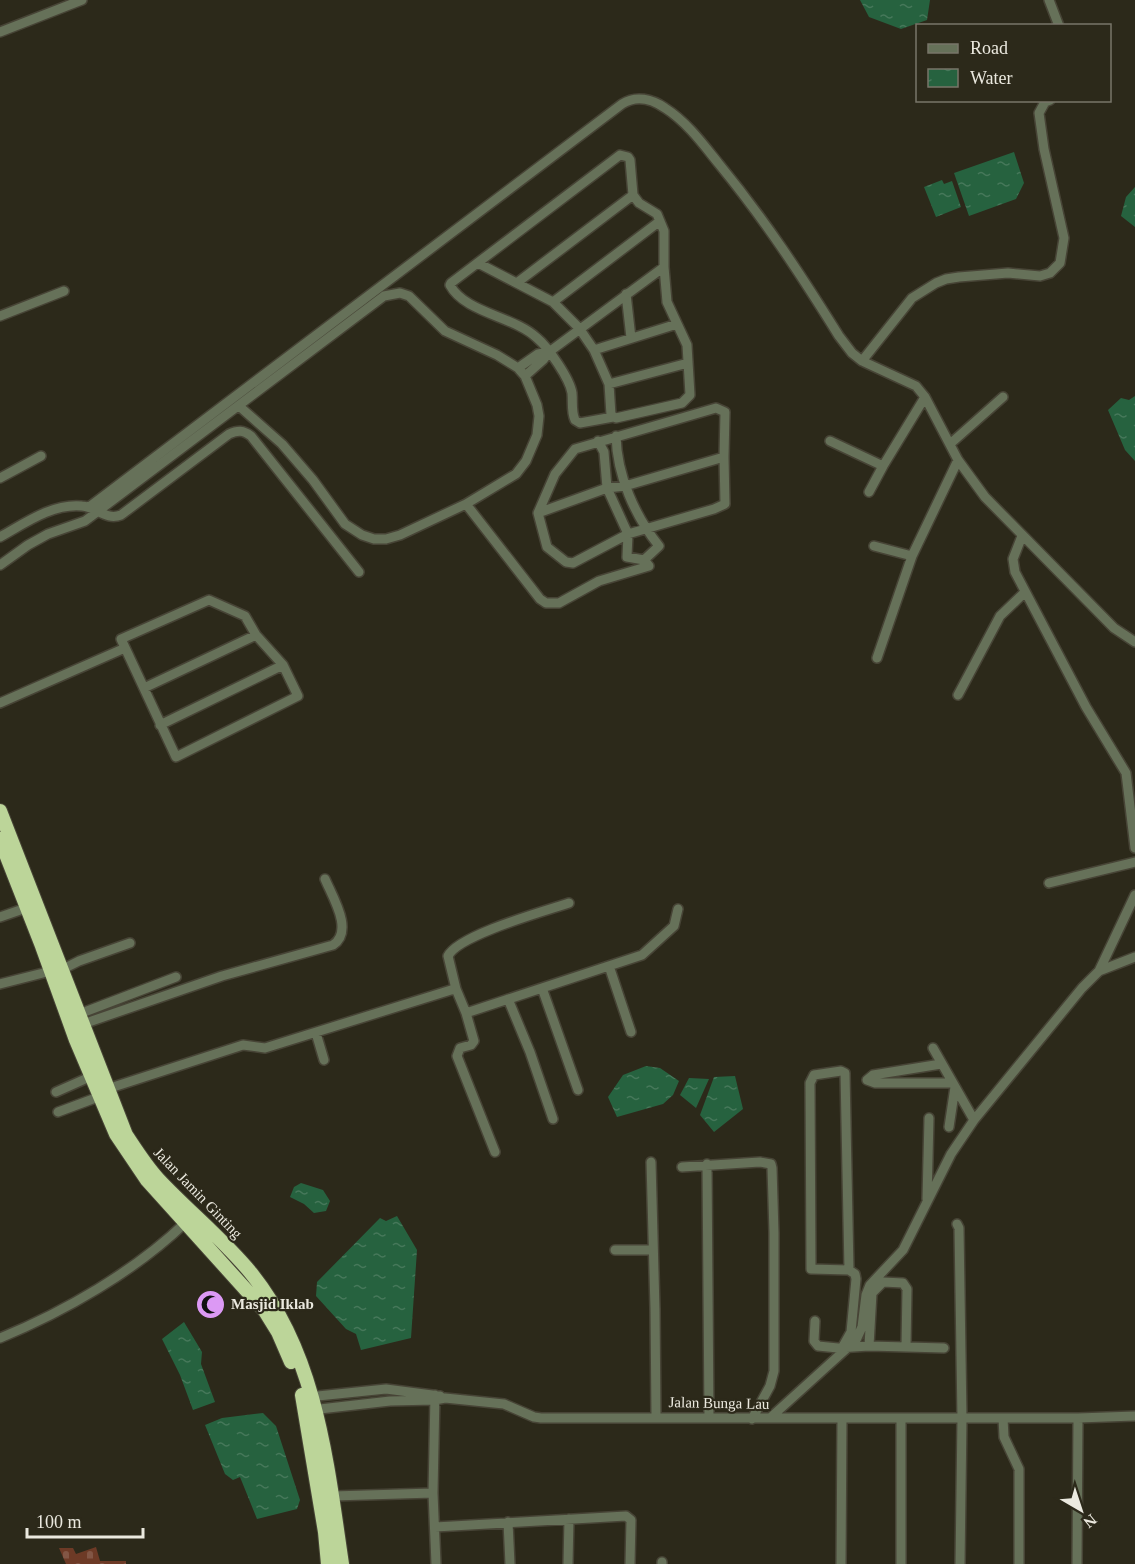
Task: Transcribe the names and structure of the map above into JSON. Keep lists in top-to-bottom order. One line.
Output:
{"streets":{"highway":["Jalan Jamin Ginting"],"street":["Jalan Bunga Lau"]},"crossings":[["Jalan Jamin Ginting","Jalan Bunga Lau"]],"places":{"mosque":["Masjid Iklab"]},"legend":["Road","Water"],"scale_bar":"100 m","north":"bottom right"}
